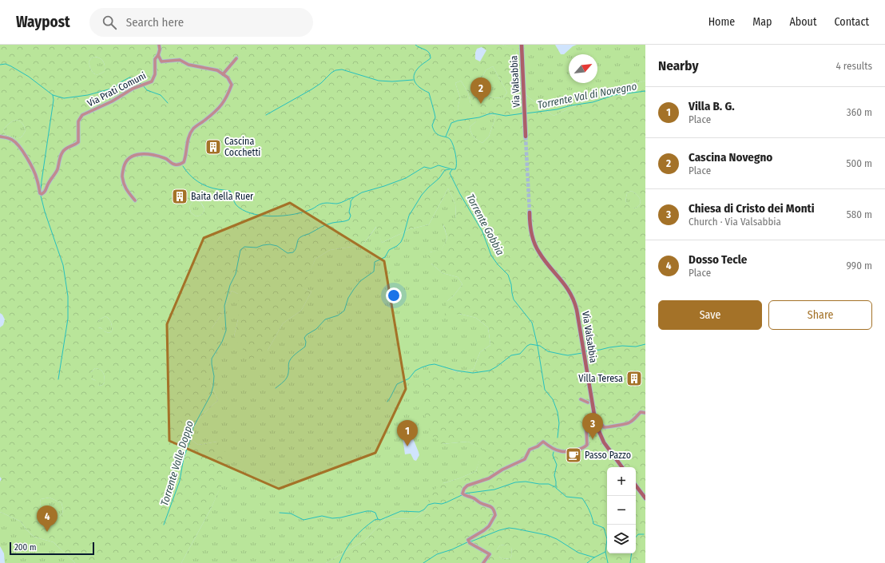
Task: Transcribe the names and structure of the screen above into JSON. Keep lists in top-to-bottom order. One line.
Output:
{"streets":{"main road":["Via Valsabbia"],"street":["Via Prati Comuni"]},"water":["Torrente Val di Novegno","Torrente Gobbia","Torrente Valle Doppo"],"places":{"building":["Cascina Cocchetti","Baita della Ruer","Villa Teresa"],"cafe":["Passo Pazzo"]},"scale_bar":"200 m","north":"top right","page":{"header":"Waypost","search":"Search here","nav":["Home","Map","About","Contact"],"heading":["Nearby","4 results"],"pins":["2","3","1","4"],"list":[{"mark":"1","name":"Villa B. G.","note":"Place","value":"360 m"},{"mark":"2","name":"Cascina Novegno","note":"Place","value":"500 m"},{"mark":"3","name":"Chiesa di Cristo dei Monti","note":"Church · Via Valsabbia","value":"580 m"},{"mark":"4","name":"Dosso Tecle","note":"Place","value":"990 m"}],"buttons":["Save","Share"],"map_buttons":["+","−"],"scale":"200 m"}}
